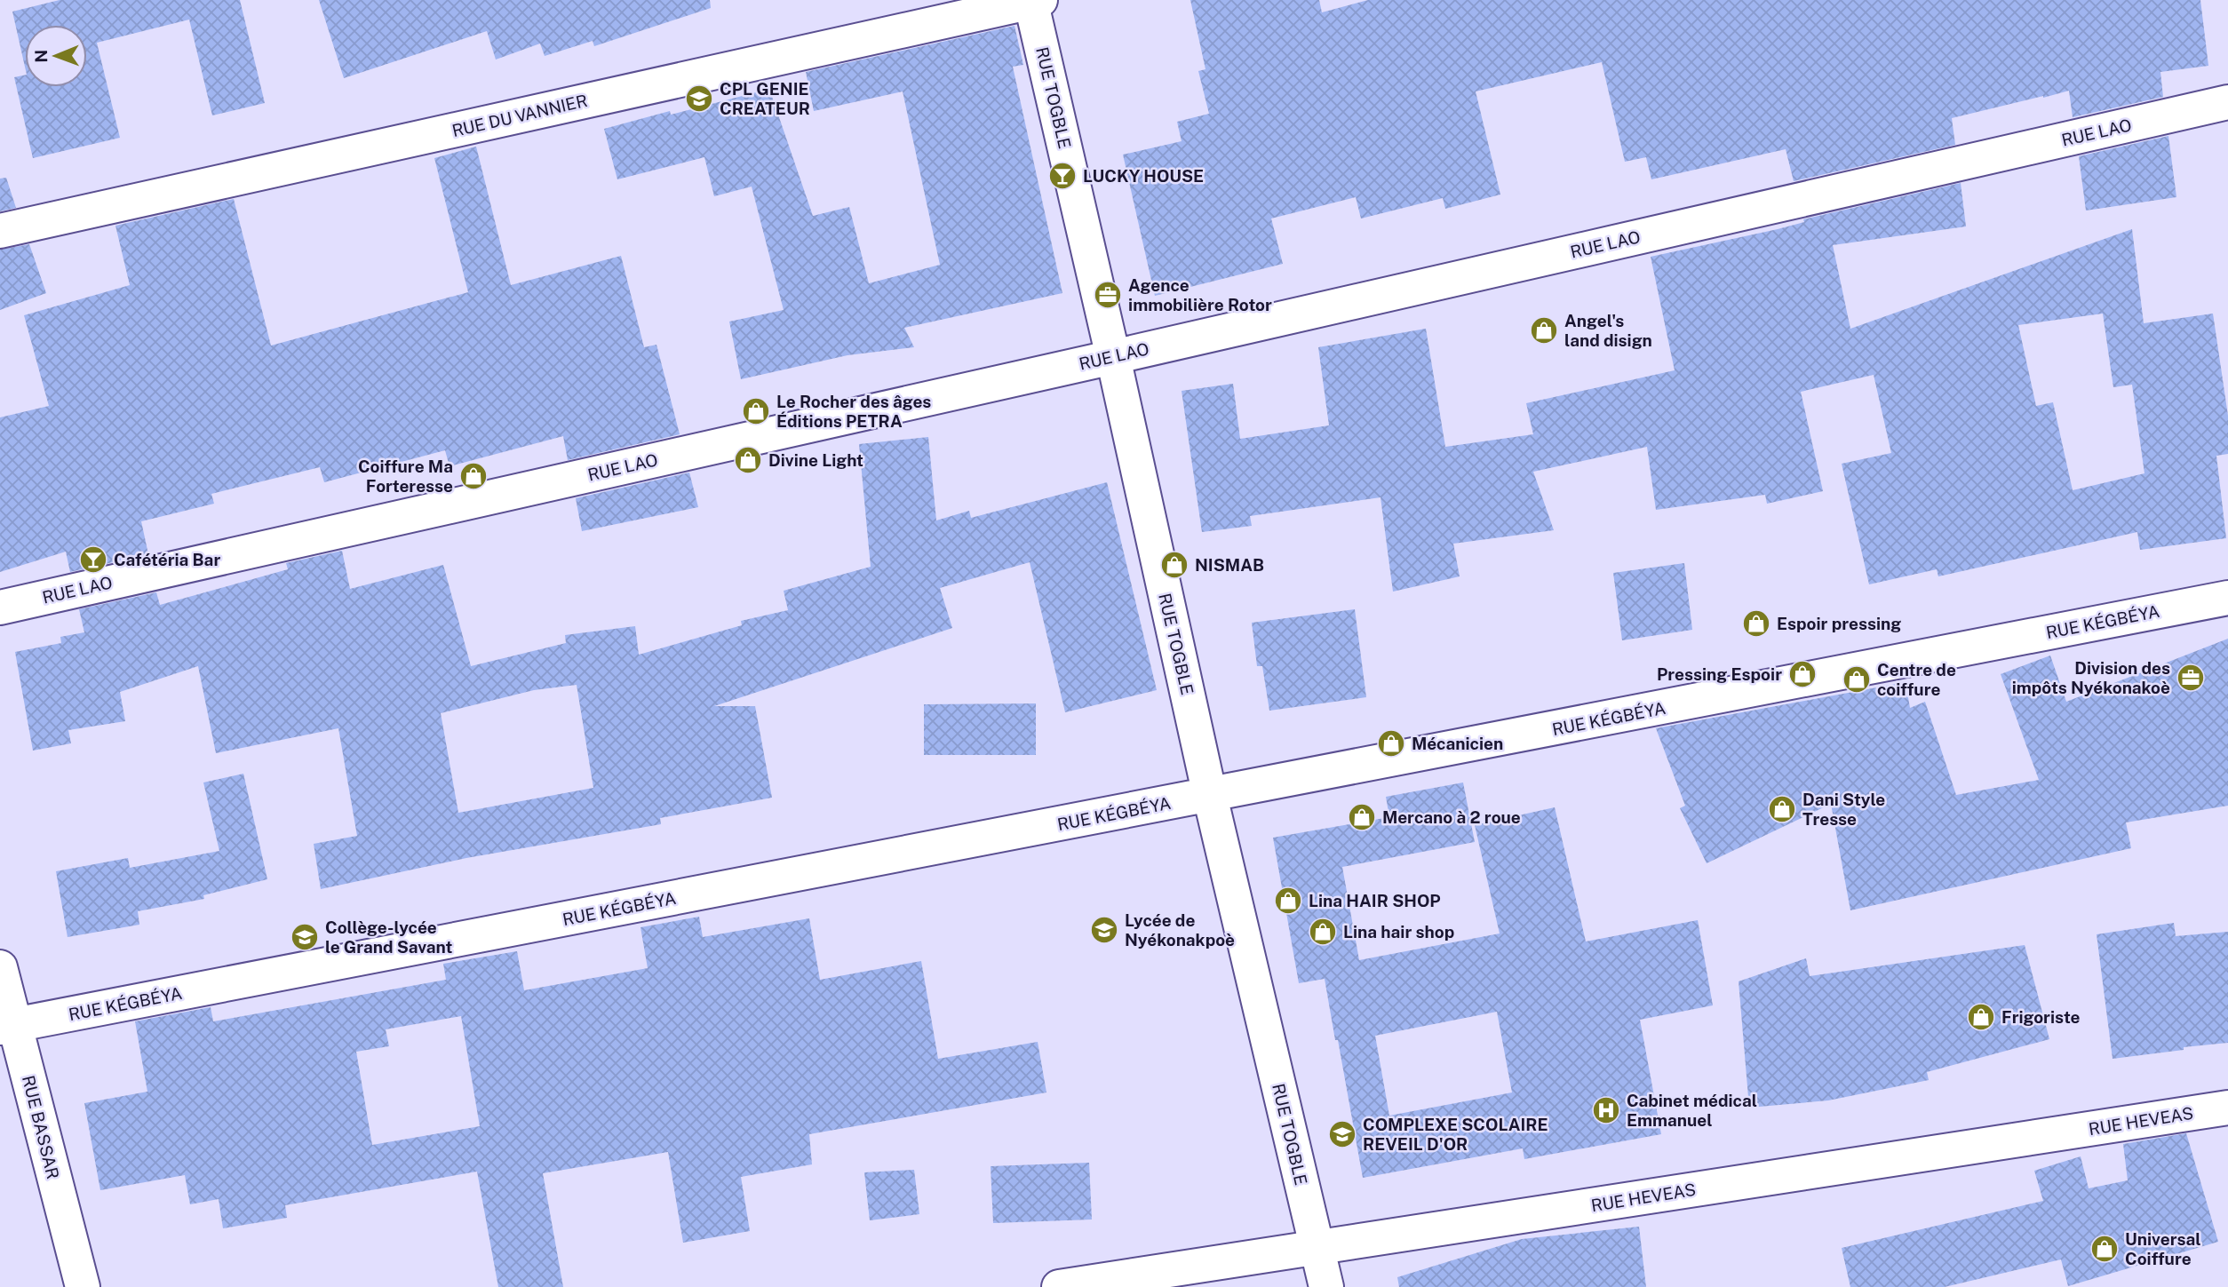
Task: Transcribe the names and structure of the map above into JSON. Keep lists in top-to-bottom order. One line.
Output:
{"streets":{"street":["RUE TOGBLE","RUE DU VANNIER","RUE LAO","RUE KÉGBÉYA","RUE HEVEAS","RUE BASSAR"]},"crossings":[["RUE TOGBLE","RUE DU VANNIER"],["RUE TOGBLE","RUE LAO"],["RUE TOGBLE","RUE KÉGBÉYA"],["RUE TOGBLE","RUE HEVEAS"],["RUE KÉGBÉYA","RUE BASSAR"]],"places":{"school or university":["CPL GENIE CREATEUR","Lycée de Nyékonakpoè","Collège-lycée le Grand Savant","COMPLEXE SCOLAIRE REVEIL D'OR"],"bar":["LUCKY HOUSE","Cafétéria Bar"],"office":["Agence immobilière Rotor","Division des impôts Nyékonakoè"],"shop":["Angel's land disign","Le Rocher des âges Éditions PETRA","Divine Light","Coiffure Ma Forteresse","NISMAB","Espoir pressing","Pressing Espoir","Centre de coiffure","Mécanicien","Dani Style Tresse","Mercano à 2 roue","Lina HAIR SHOP","Lina hair shop","Frigoriste","Universal Coiffure"],"hospital":["Cabinet médical Emmanuel"]},"north":"left"}
